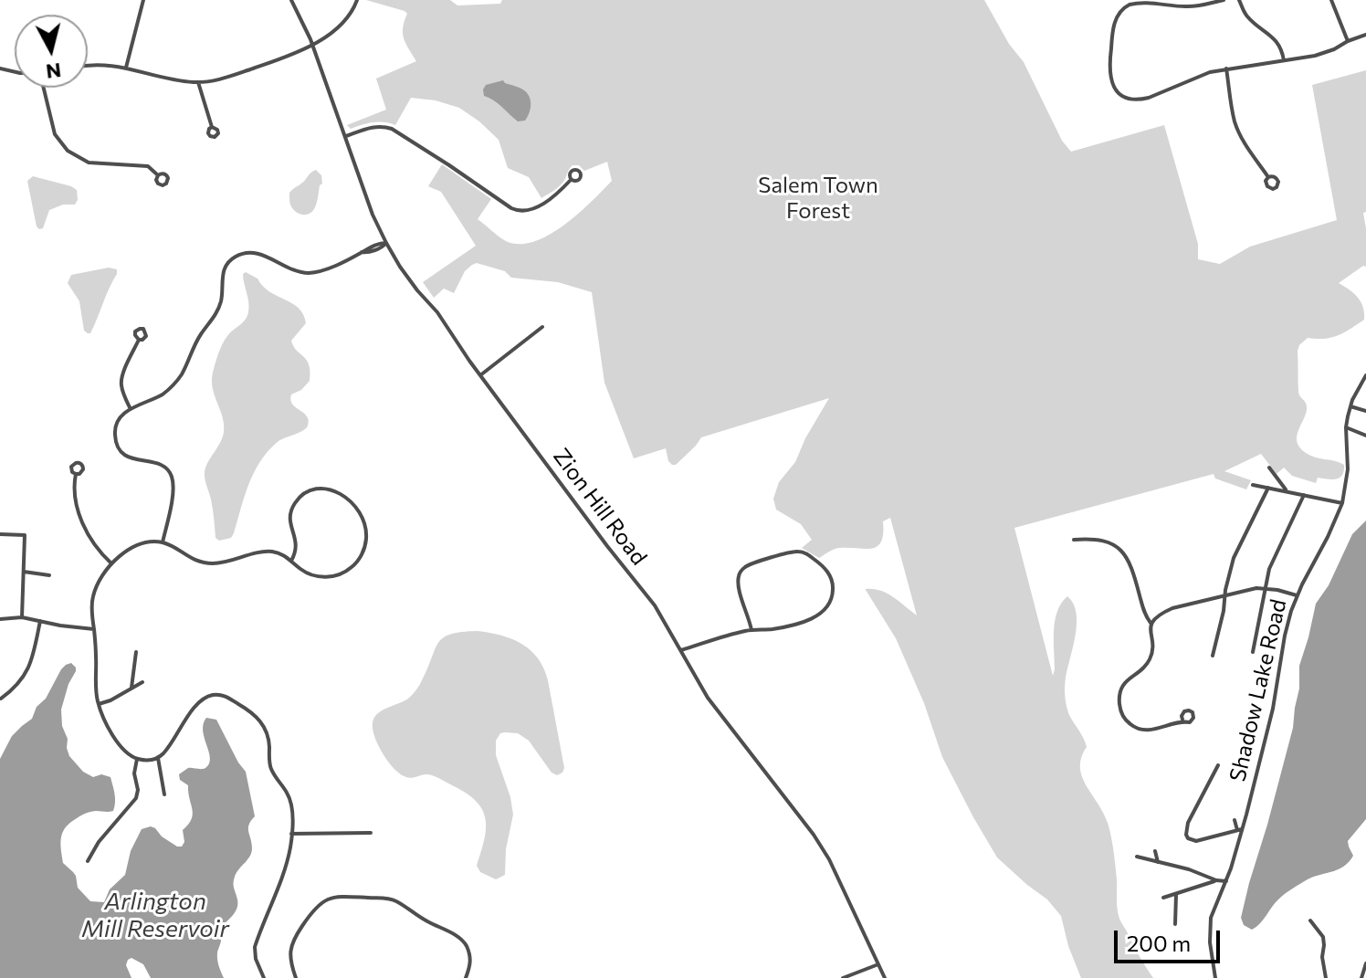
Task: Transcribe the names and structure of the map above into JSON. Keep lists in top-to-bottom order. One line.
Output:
{"streets":{"street":["Zion Hill Road","Shadow Lake Road"]},"water":["Arlington Mill Reservoir"],"parks":["Salem Town Forest"],"scale_bar":"200 m","north":"bottom"}
